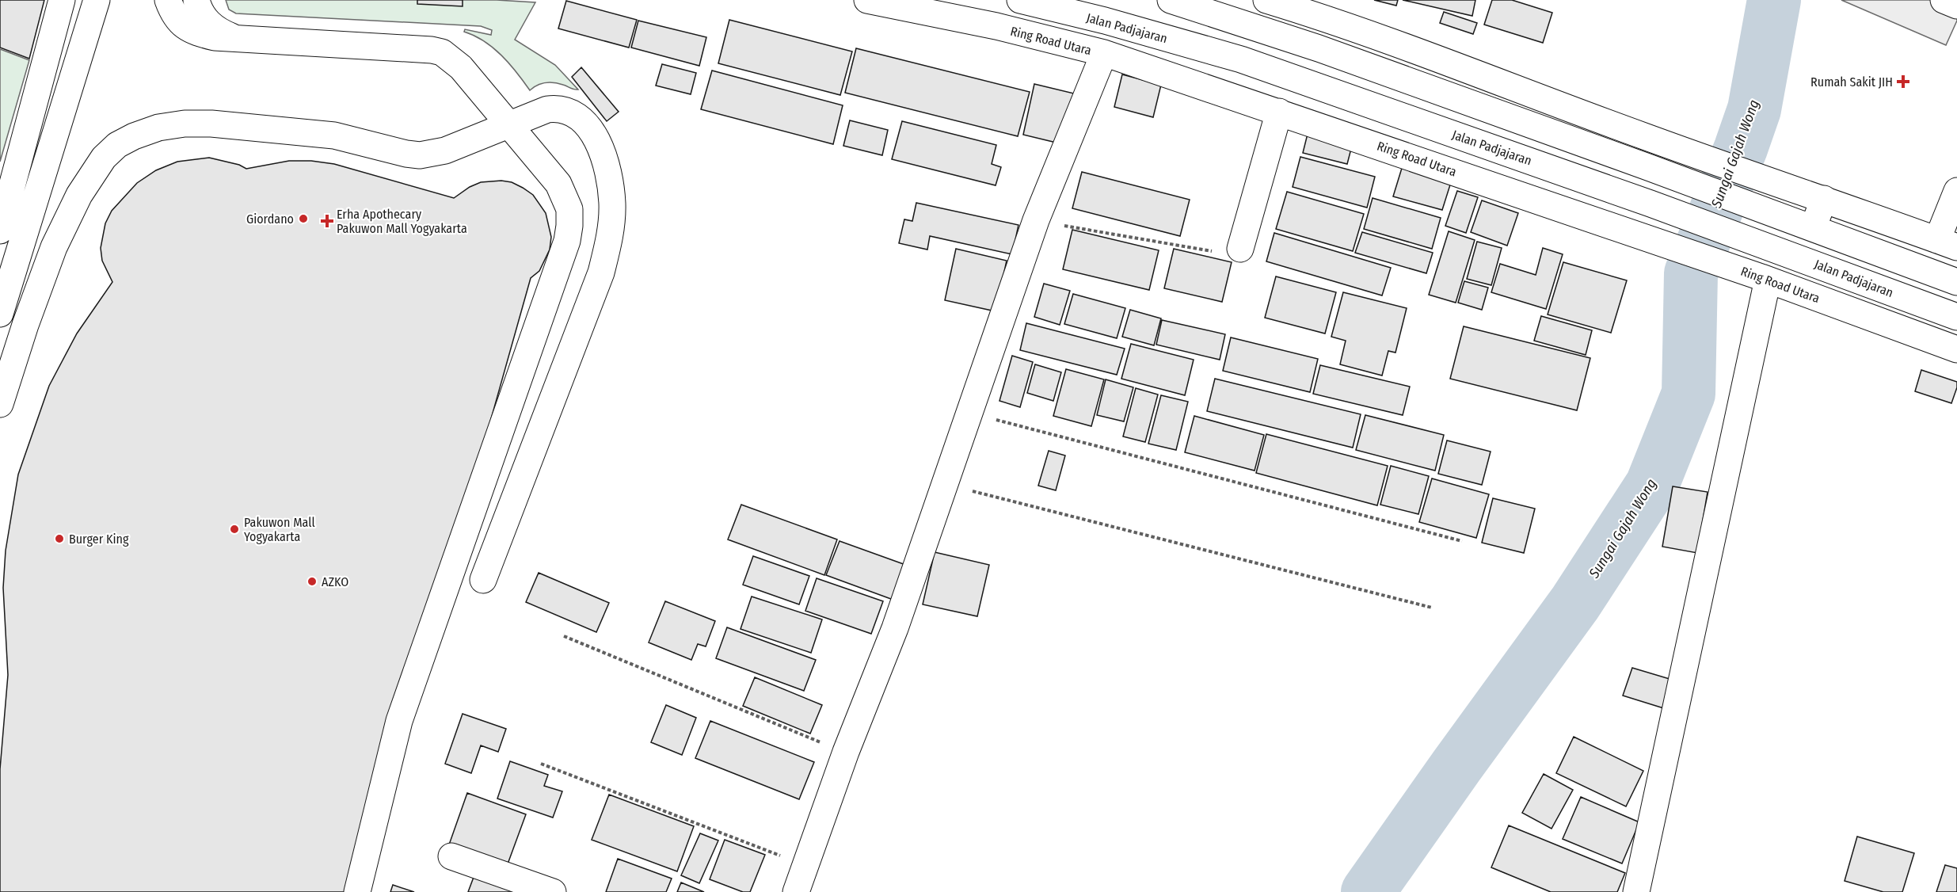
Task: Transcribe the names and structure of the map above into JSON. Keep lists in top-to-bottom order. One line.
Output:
{"streets":{"main road":["Jalan Padjajaran","Ring Road Utara"]},"water":["Sungai Gajah Wong"],"places":{"health":["Rumah Sakit JIH","Erha Apothecary Pakuwon Mall Yogyakarta"],"other":["Giordano","Pakuwon Mall Yogyakarta","Burger King","AZKO"]}}
